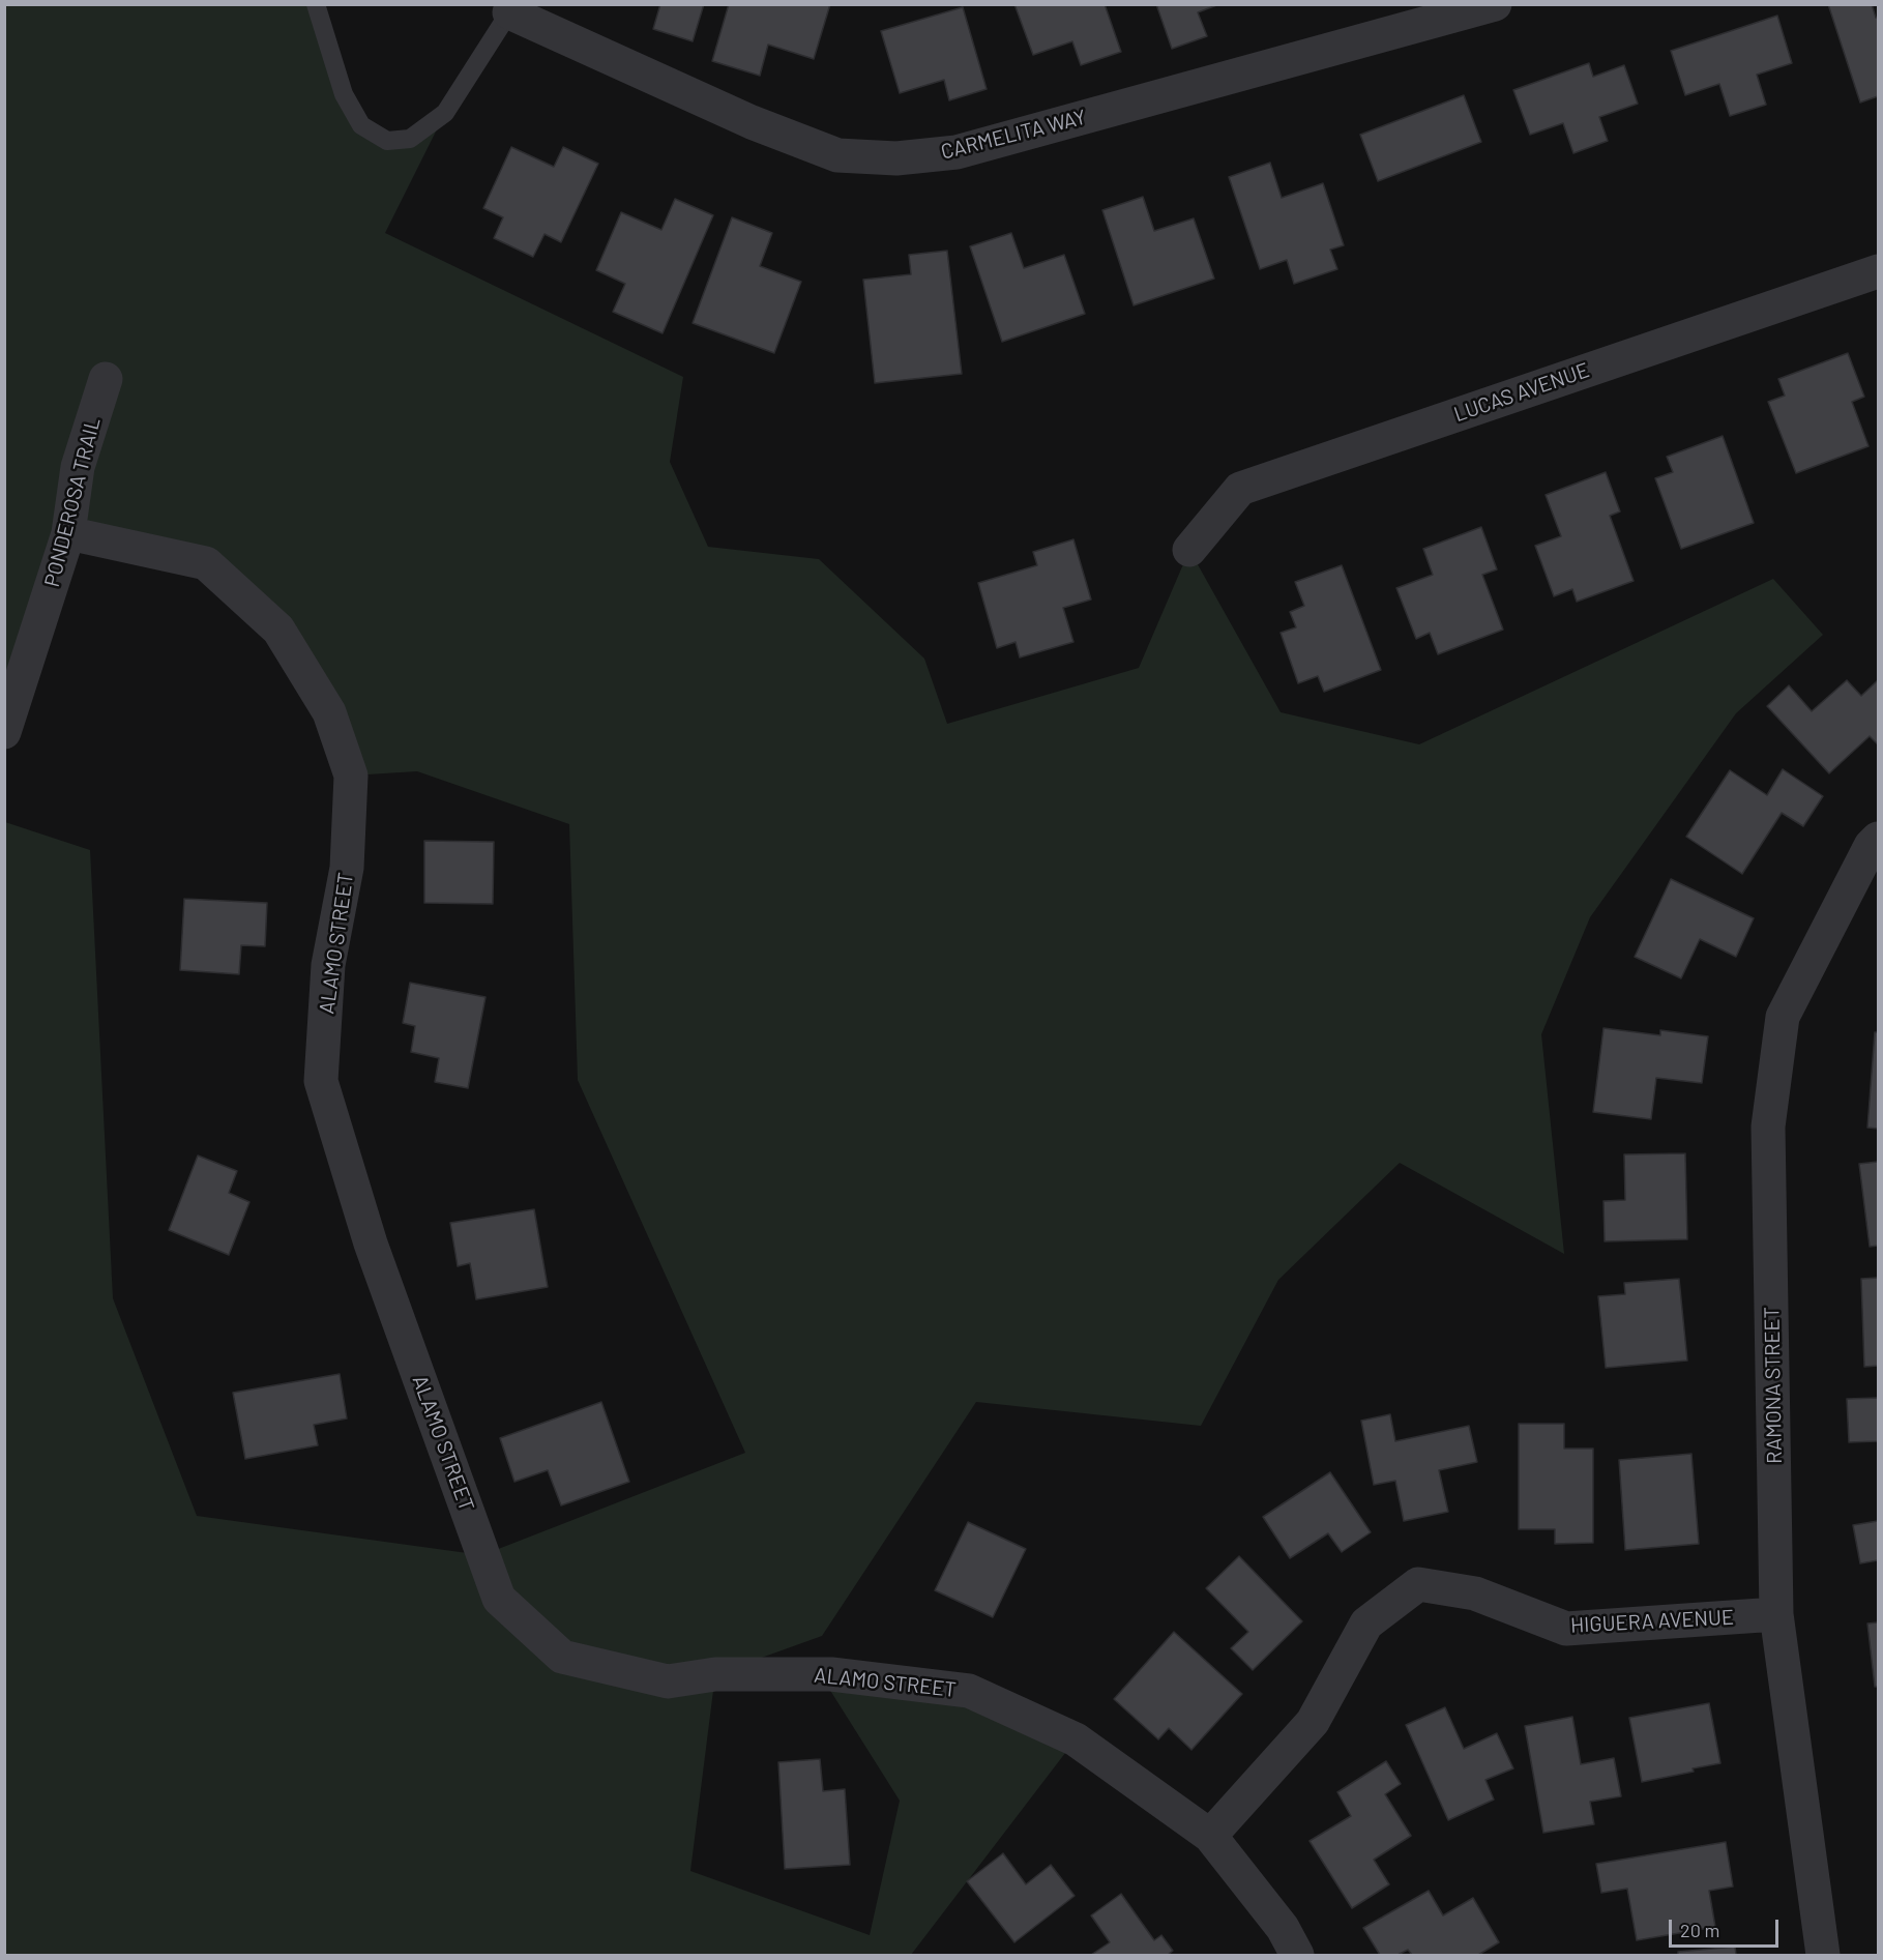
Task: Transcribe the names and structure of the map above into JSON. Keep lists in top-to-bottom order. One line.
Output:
{"streets":{"street":["CARMELITA WAY","LUCAS AVENUE","PONDEROSA TRAIL","ALAMO STREET","RAMONA STREET","HIGUERA AVENUE"]},"crossings":[["PONDEROSA TRAIL","ALAMO STREET"],["ALAMO STREET","HIGUERA AVENUE"],["RAMONA STREET","HIGUERA AVENUE"]],"scale_bar":"20 m"}
